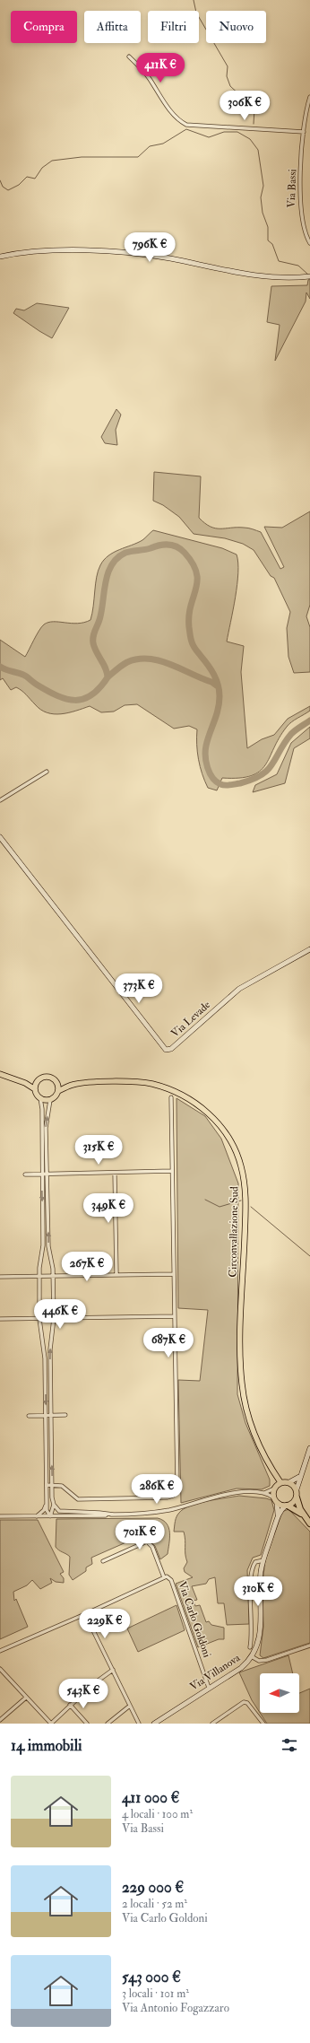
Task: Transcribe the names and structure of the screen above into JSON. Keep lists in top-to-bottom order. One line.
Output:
{"streets":{"main road":["Circonvallazione Sud"],"street":["Via Bassi","Via Levade","Via Carlo Goldoni","Via Villanova"]},"crossings":[["Via Carlo Goldoni","Via Villanova"]],"north":"left","page":{"chip":["Compra","Affitta","Filtri","Nuovo"],"price":["411K €","306K €","796K €","373K €","315K €","349K €","267K €","446K €","687K €","286K €","701K €","310K €","229K €","543K €"],"heading":"14 immobili","list":[{"name":"411 000 €","note":"4 locali · 100 m² · Via Bassi"},{"name":"229 000 €","note":"2 locali · 52 m² · Via Carlo Goldoni"},{"name":"543 000 €","note":"3 locali · 101 m² · Via Antonio Fogazzaro"}]}}
